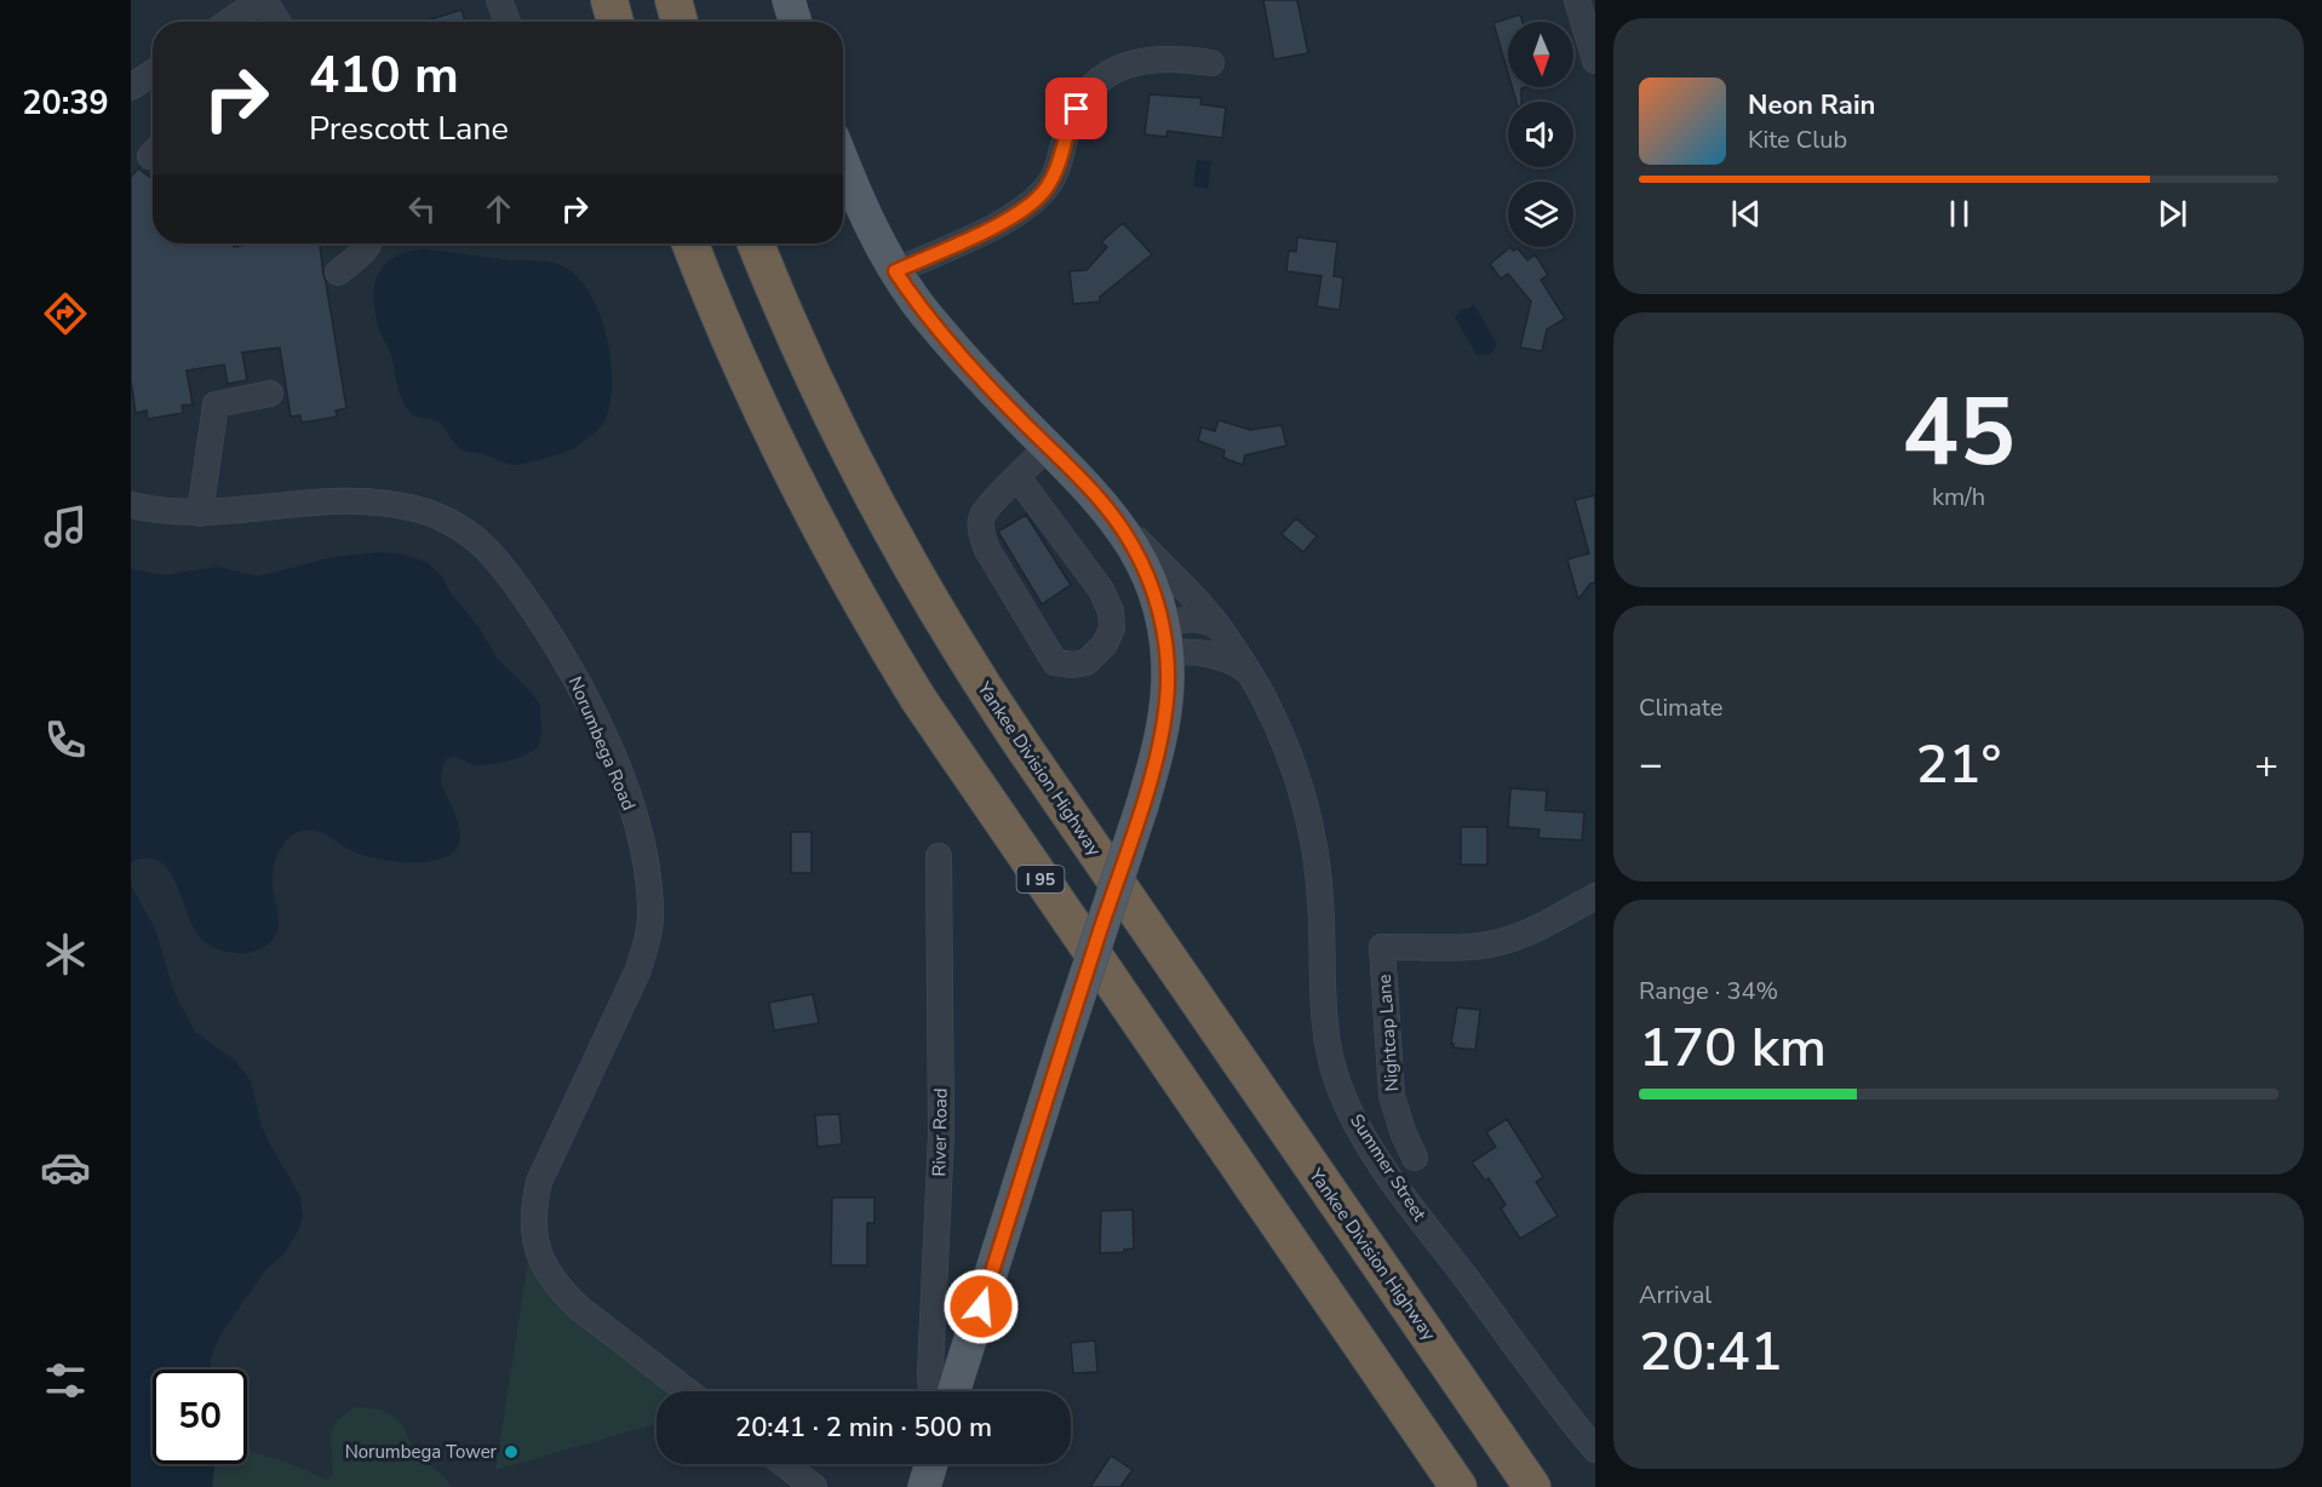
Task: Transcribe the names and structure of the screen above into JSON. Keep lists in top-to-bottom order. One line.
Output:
{"streets":{"highway":["Yankee Division Highway","I 95"],"street":["Norumbega Road","Nightcap Lane","River Road","Summer Street"]},"places":["Norumbega Tower"],"north":"bottom","page":{"tabs":"20:39","turn":["410 m","Prescott Lane"],"song":["Neon Rain","Kite Club"],"tile":[["45","km/h"],"Climate",["Range · 34%","170 km"],["Arrival","20:41"]],"heat":["−","21°","+"],"limit":"50","trip":"20:41 · 2 min · 500 m"}}
